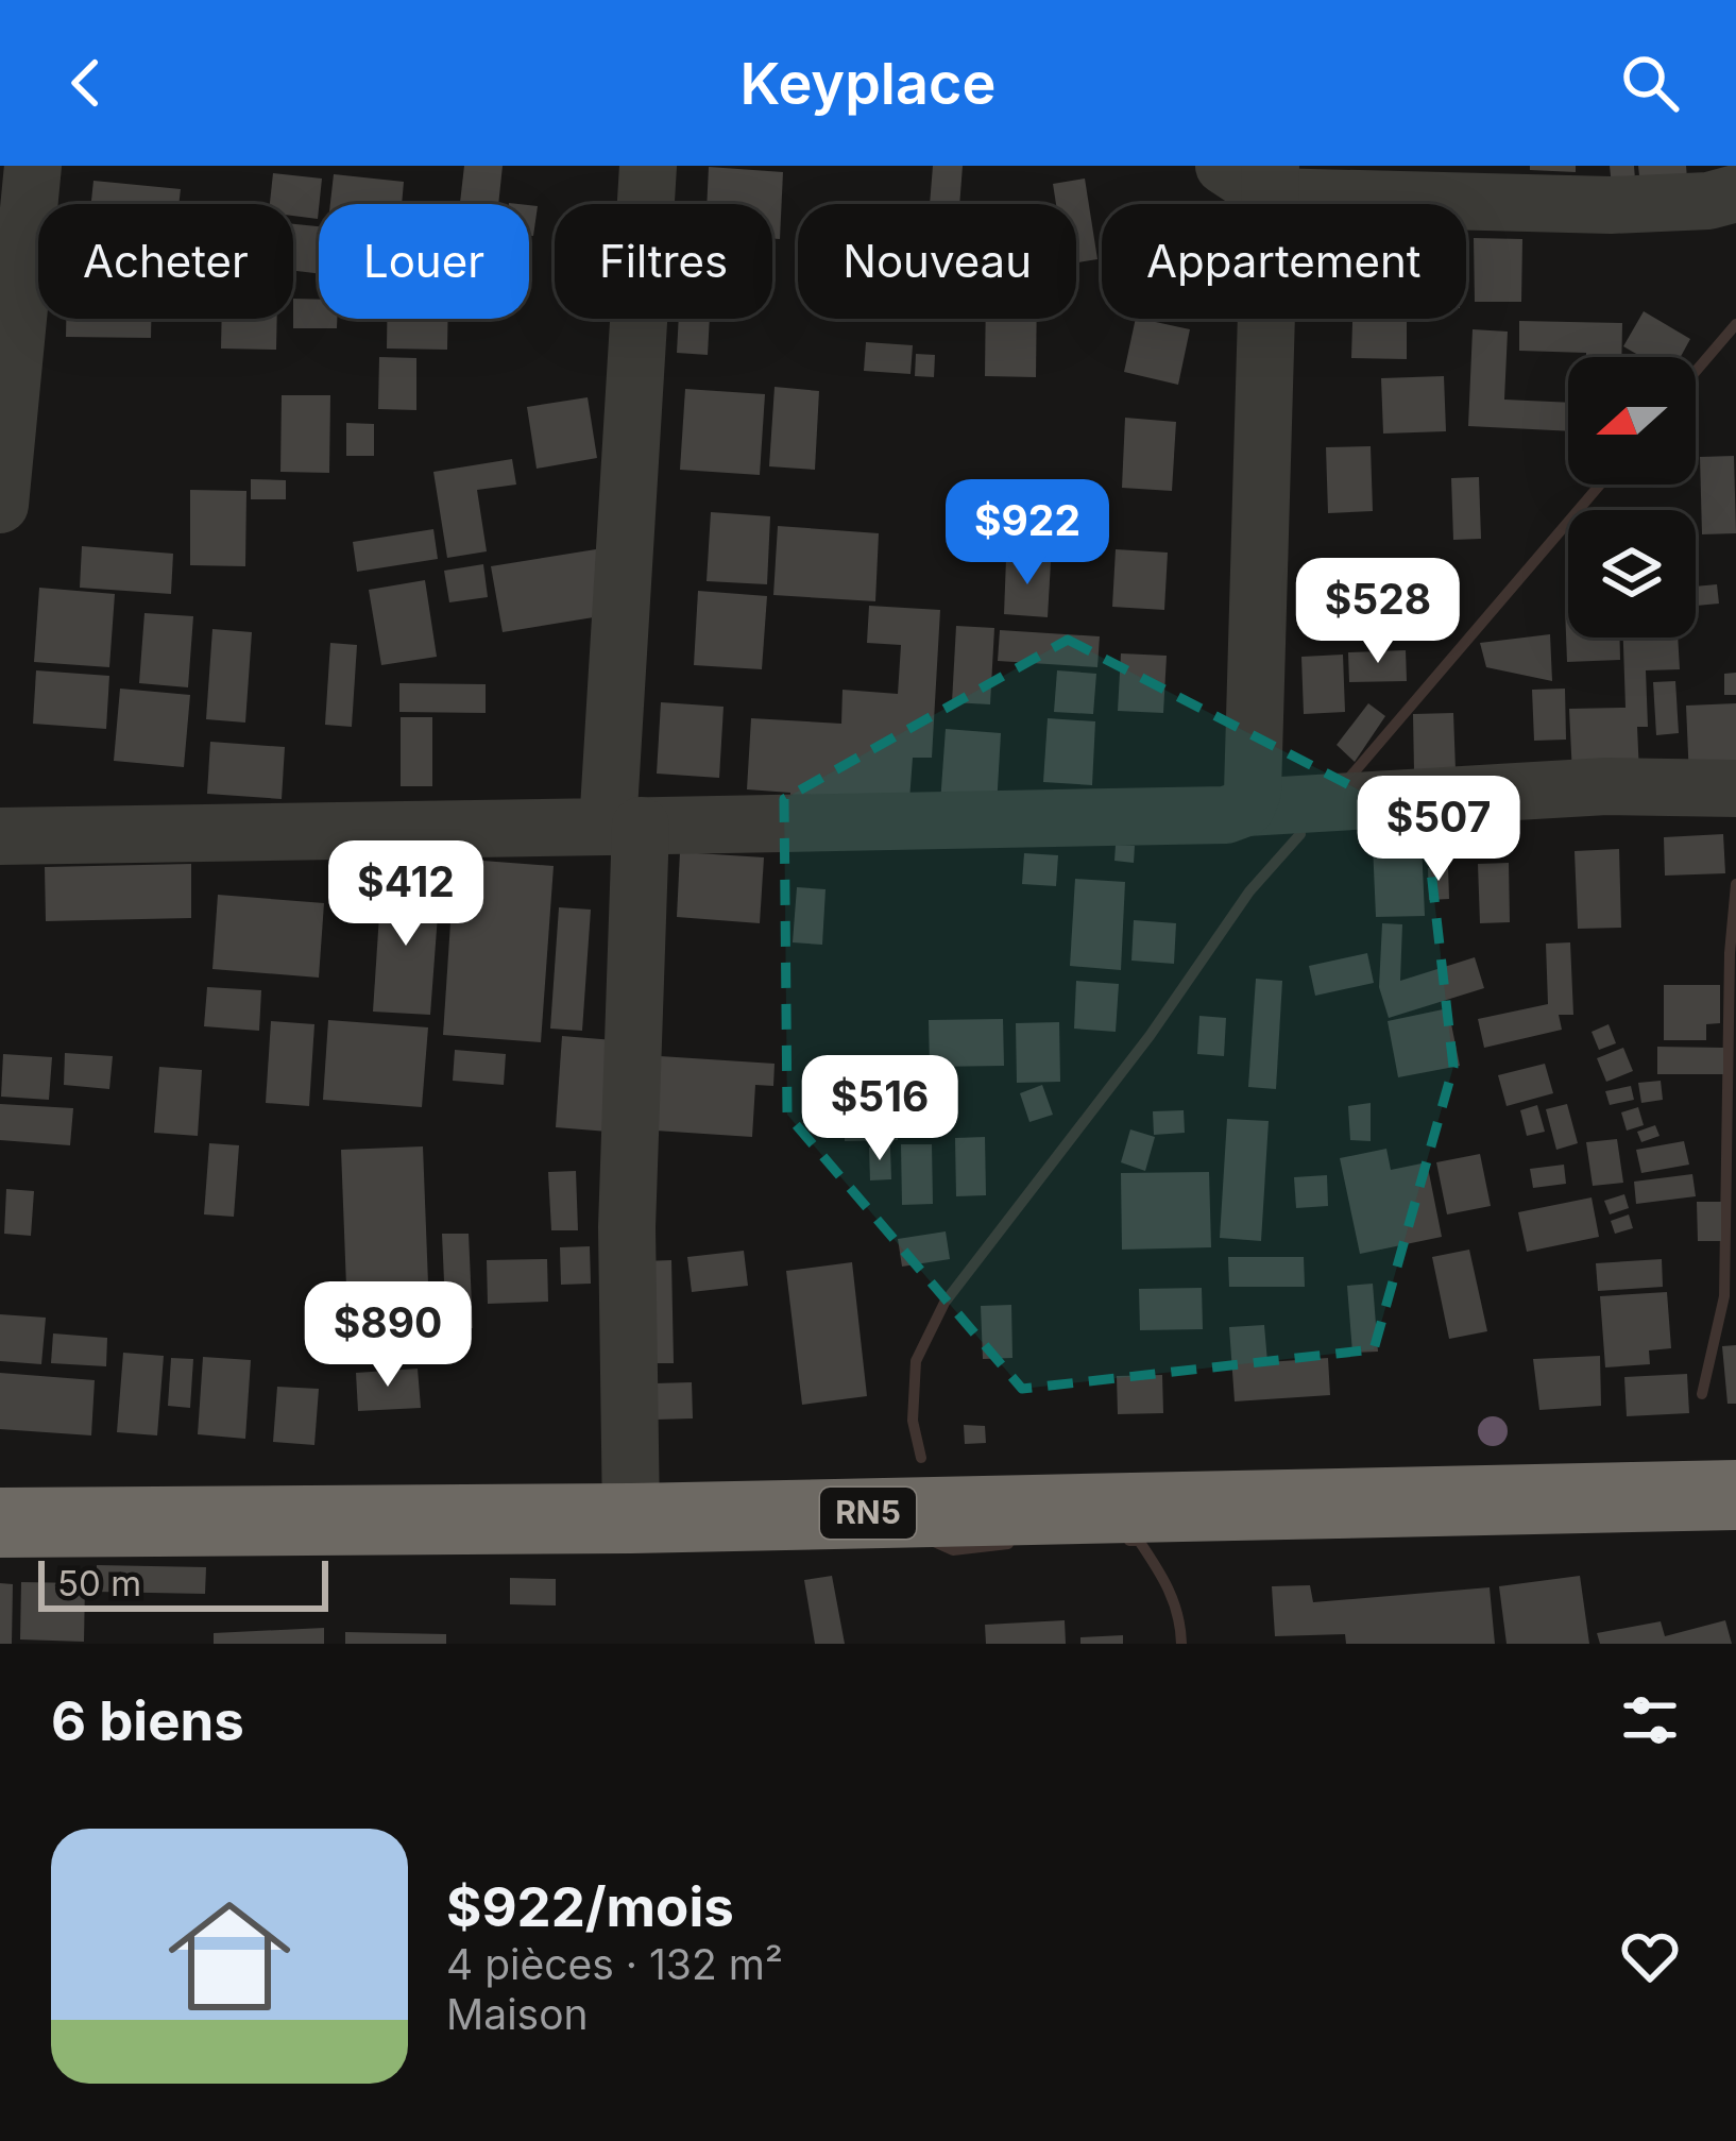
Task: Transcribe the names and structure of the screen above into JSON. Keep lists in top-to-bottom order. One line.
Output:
{"streets":{"highway":["RN5"]},"scale_bar":"50 m","north":"left","page":{"header":"Keyplace","chip":["Acheter","Louer","Filtres","Nouveau","Appartement"],"price":["$922","$528","$507","$412","$516","$890"],"scale":"50 m","heading":"6 biens","list":[{"name":"$922/mois","note":"4 pièces · 132 m² · Maison"}]}}
